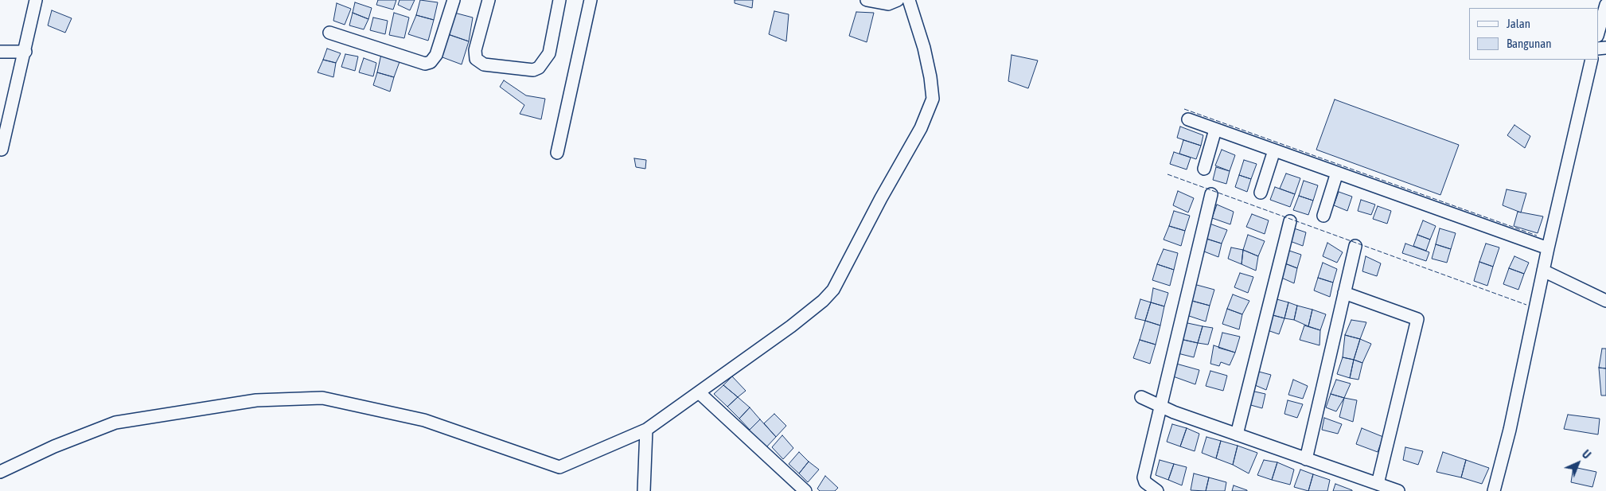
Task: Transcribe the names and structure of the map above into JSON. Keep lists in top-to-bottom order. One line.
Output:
{"legend":["Jalan","Bangunan"],"north":"top right"}
